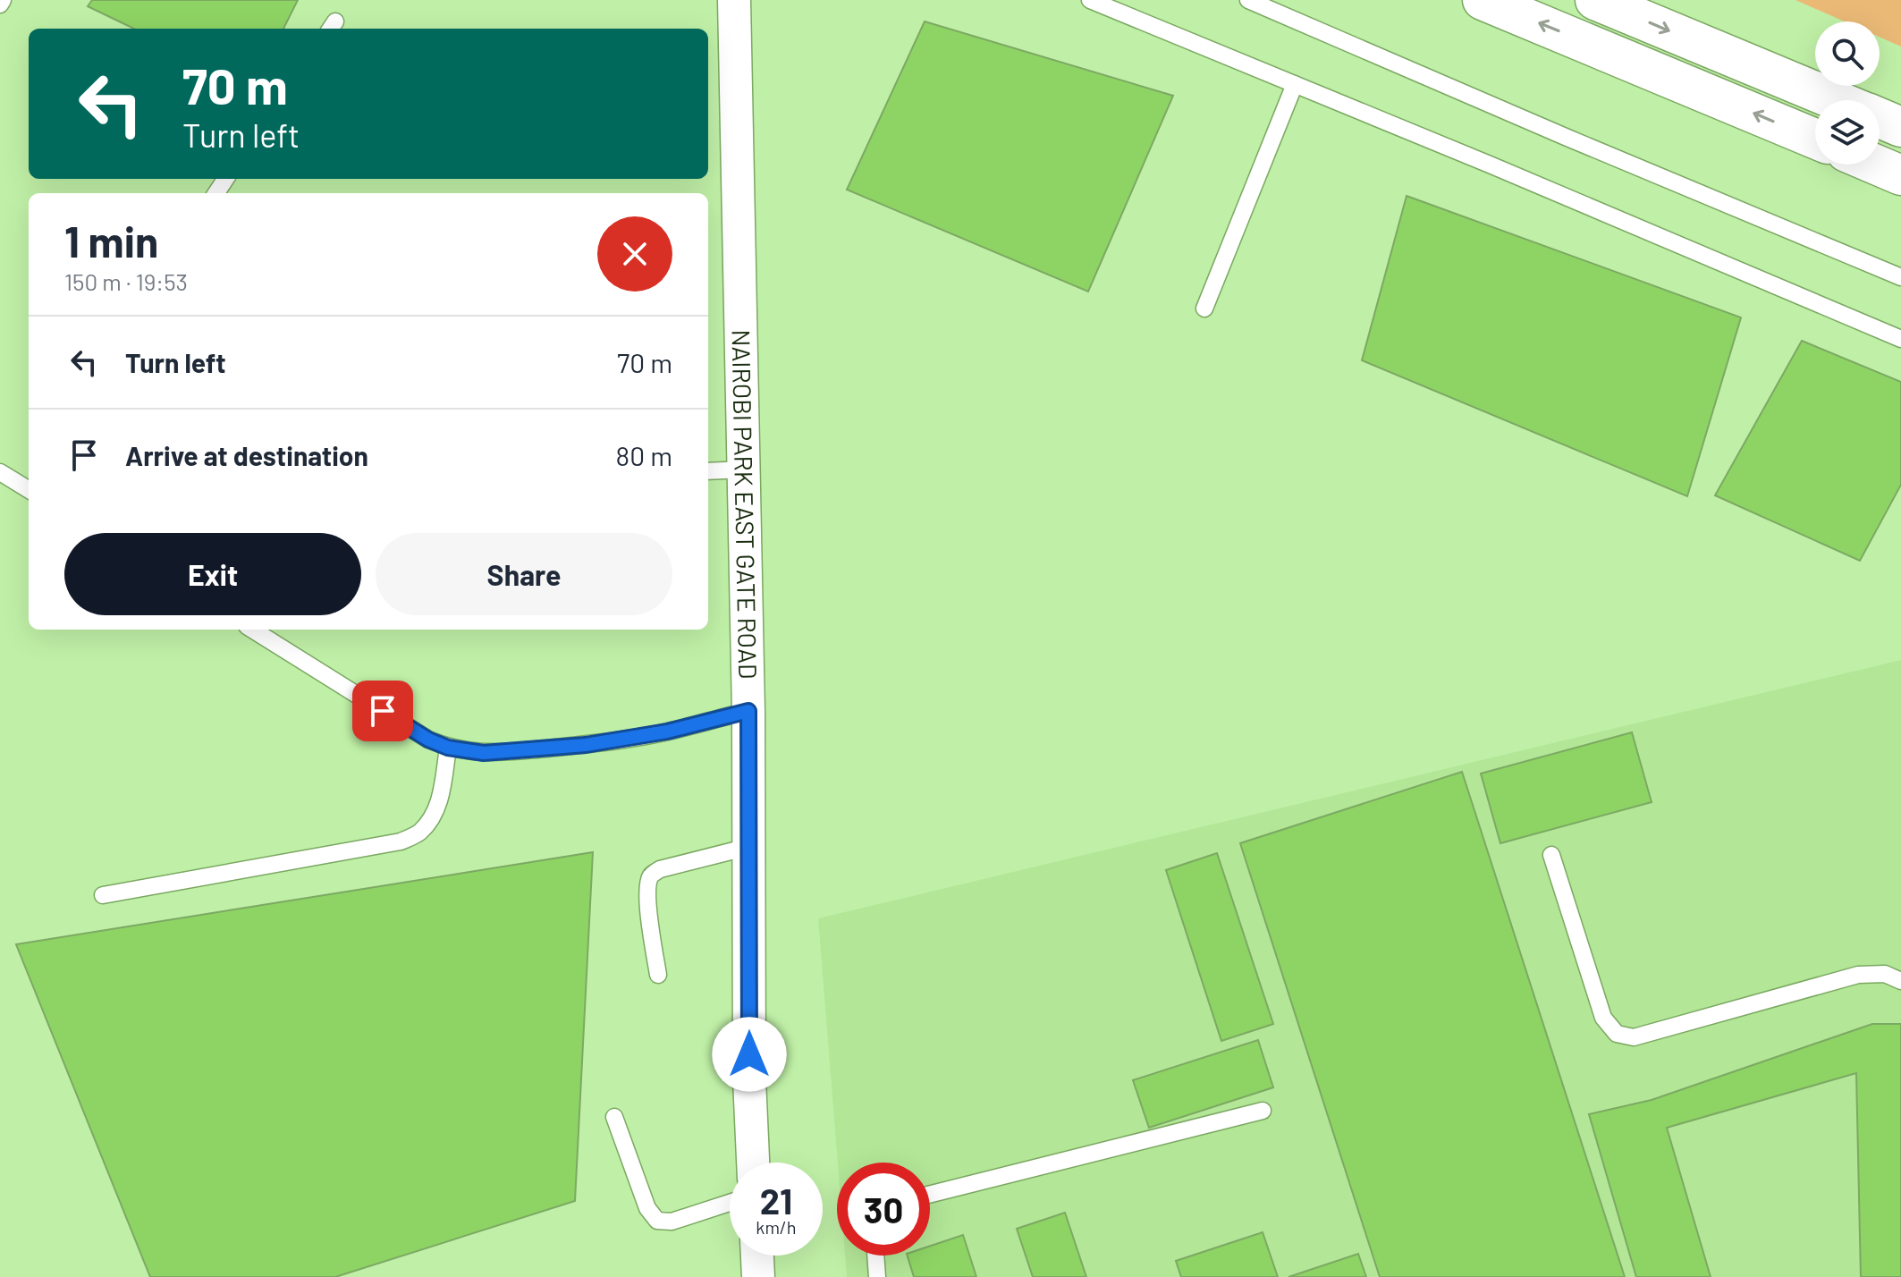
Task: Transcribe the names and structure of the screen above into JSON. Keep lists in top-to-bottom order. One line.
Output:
{"streets":{"street":["NAIROBI PARK EAST GATE ROAD"]},"page":{"turn":["70 m","Turn left"],"heading":["1 min","150 m · 19:53"],"list":[{"name":"Turn left","value":"70 m"},{"name":"Arrive at destination","value":"80 m"}],"buttons":["Exit","Share"],"speed":"21 km/h","limit":"30"}}
